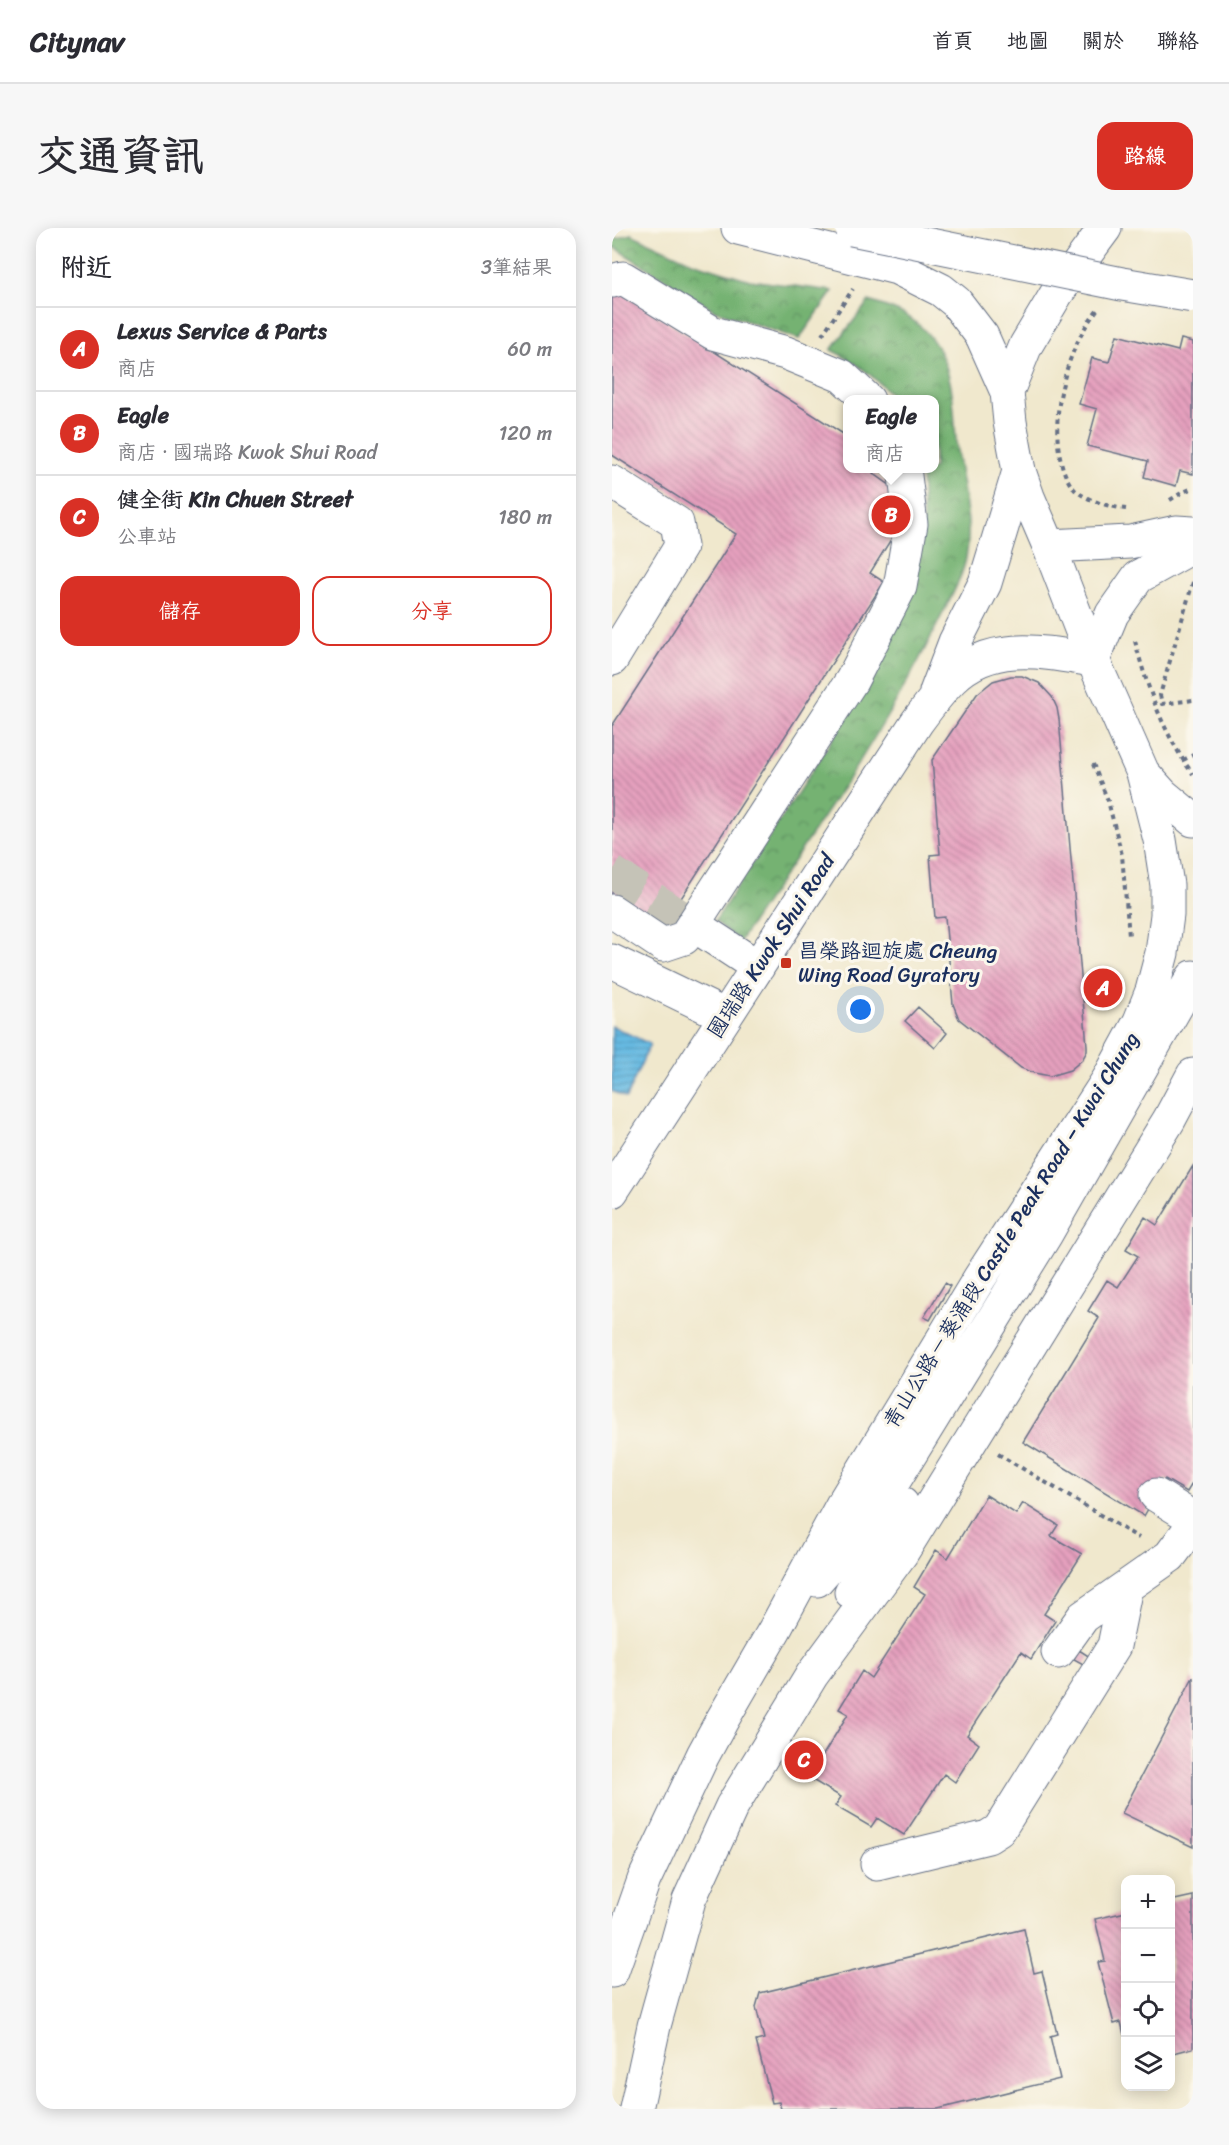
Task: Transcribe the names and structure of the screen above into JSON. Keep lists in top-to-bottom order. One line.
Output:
{"streets":{"main road":["國瑞路 Kwok Shui Road","青山公路－葵涌段 Castle Peak Road – Kwai Chung"]},"crossings":[["國瑞路 Kwok Shui Road","青山公路－葵涌段 Castle Peak Road – Kwai Chung"]],"places":{"transit":["昌榮路迴旋處 Cheung Wing Road Gyratory"]},"page":{"header":"Citynav","nav":["首頁","地圖","關於","聯絡"],"title":"交通資訊","buttons":["路線",["儲存","分享"]],"heading":["附近","3筆結果"],"list":[{"mark":"A","name":"Lexus Service & Parts","note":"商店","value":"60 m"},{"mark":"B","name":"Eagle","note":"商店 · 國瑞路 Kwok Shui Road","value":"120 m"},{"mark":"C","name":"健全街 Kin Chuen Street","note":"公車站","value":"180 m"}],"popup":["Eagle","商店"],"pins":["B","A","C"],"map_buttons":["+","−"]}}
